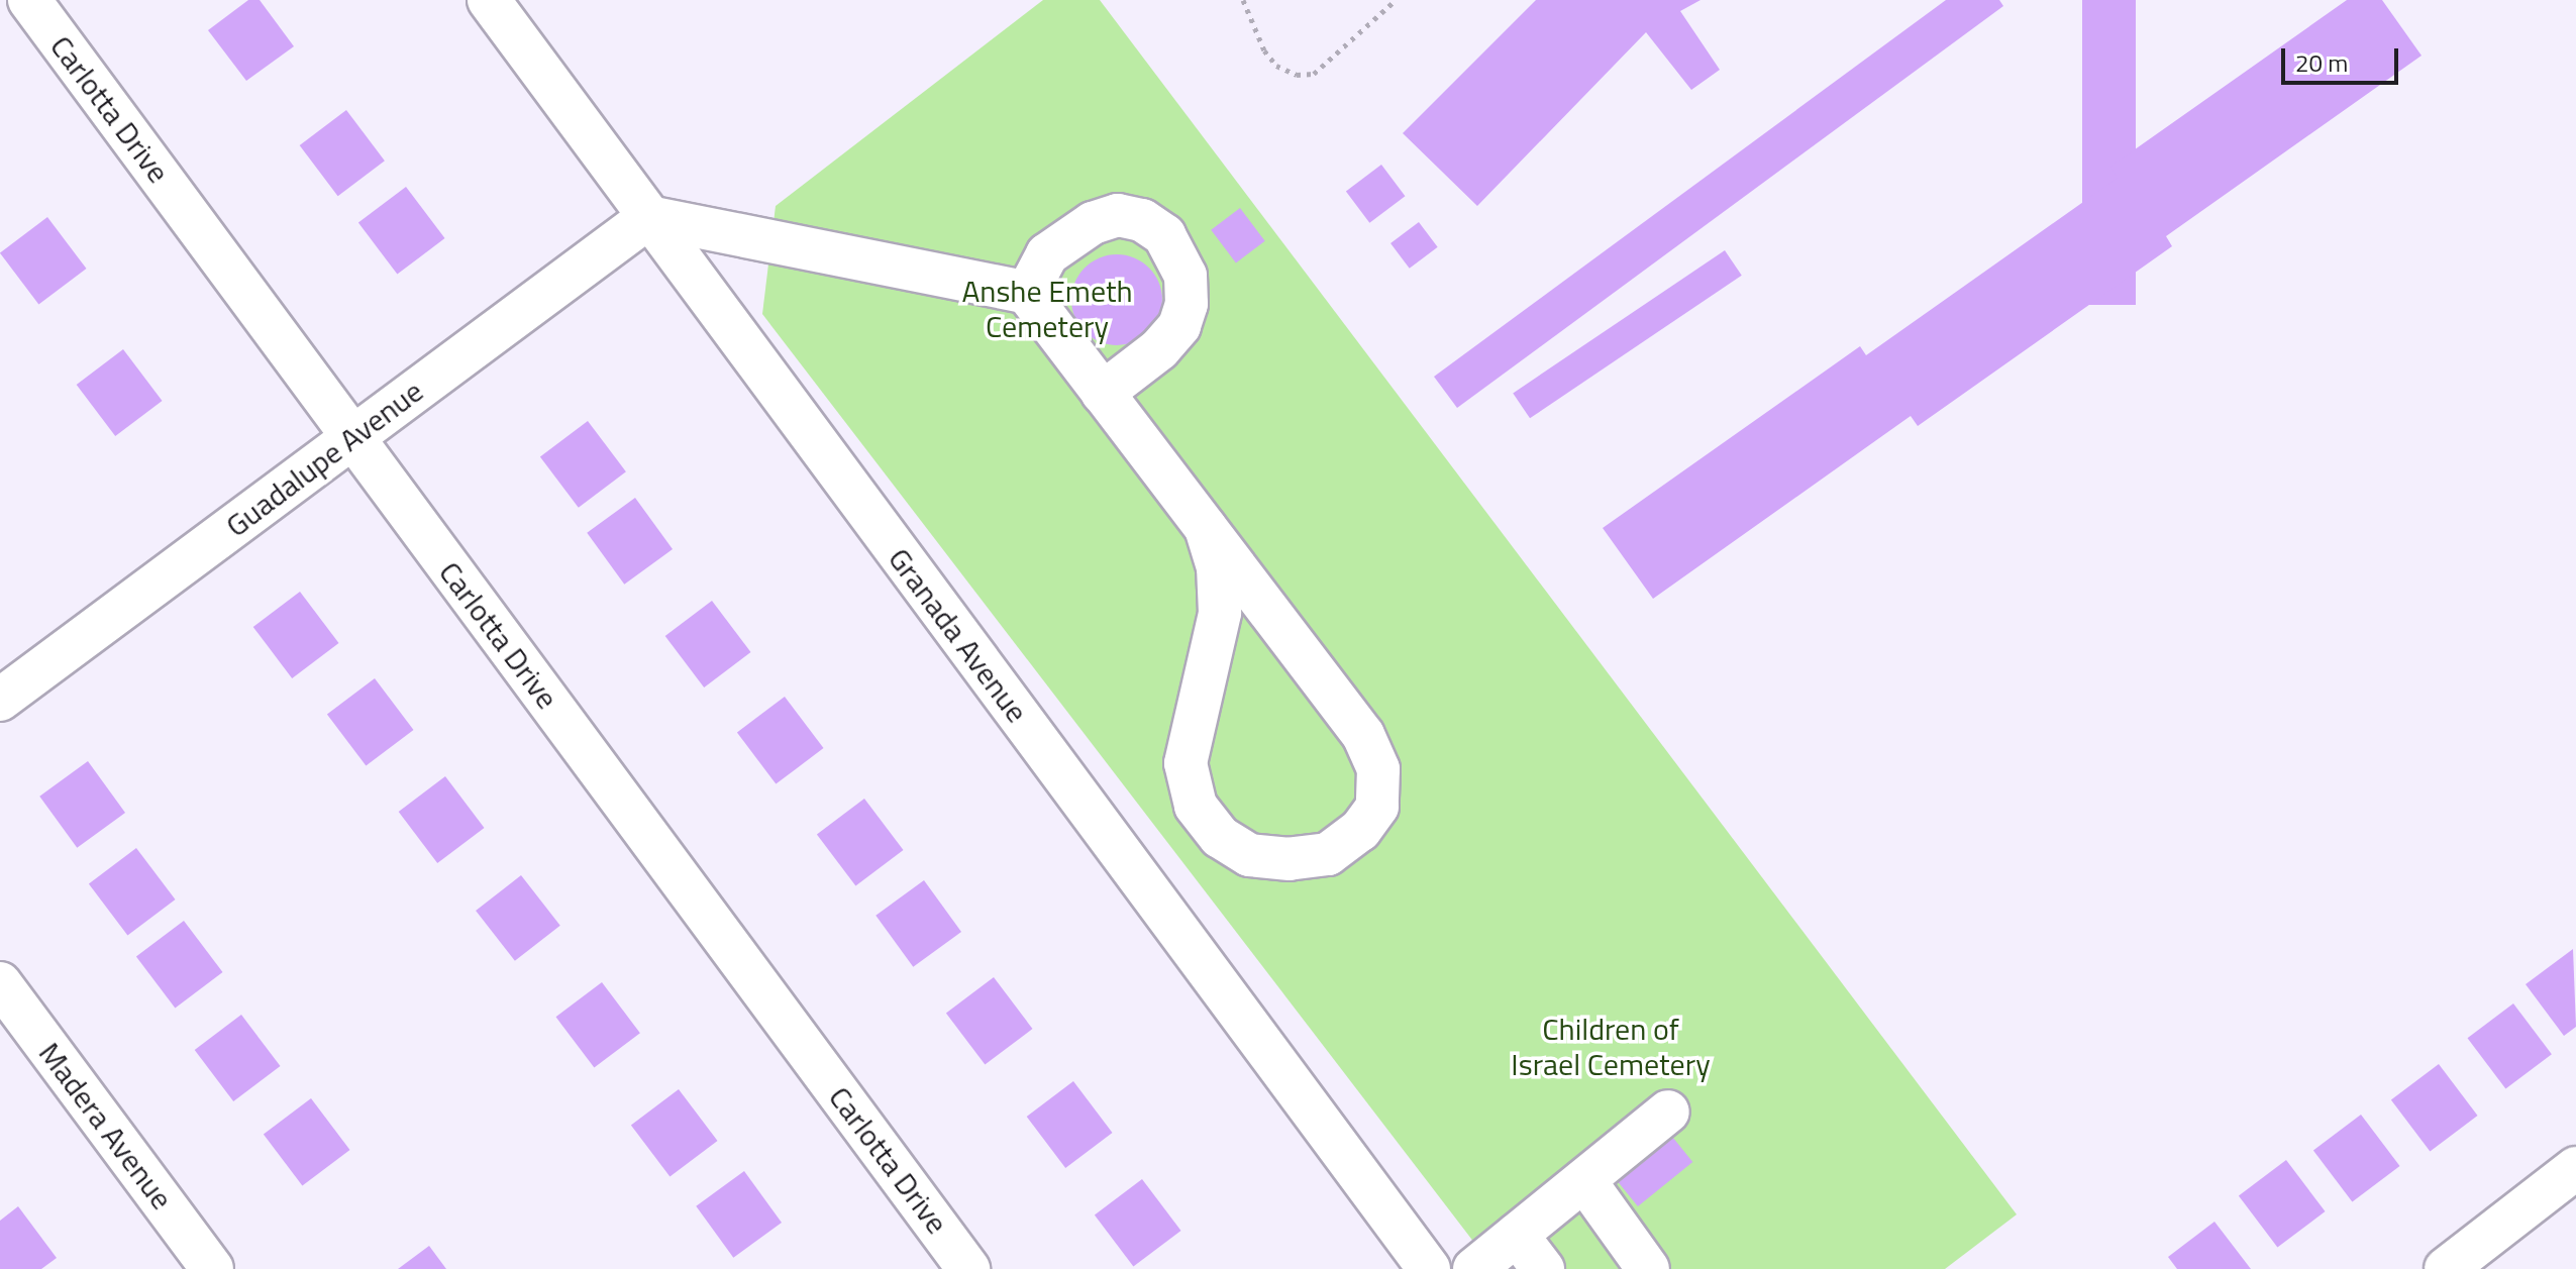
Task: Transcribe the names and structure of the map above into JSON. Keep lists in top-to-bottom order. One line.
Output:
{"streets":{"street":["Carlotta Drive","Guadalupe Avenue","Granada Avenue","Madera Avenue"]},"crossings":[["Carlotta Drive","Guadalupe Avenue"],["Guadalupe Avenue","Granada Avenue"]],"parks":["Anshe Emeth Cemetery","Children of Israel Cemetery"],"scale_bar":"20 m"}
